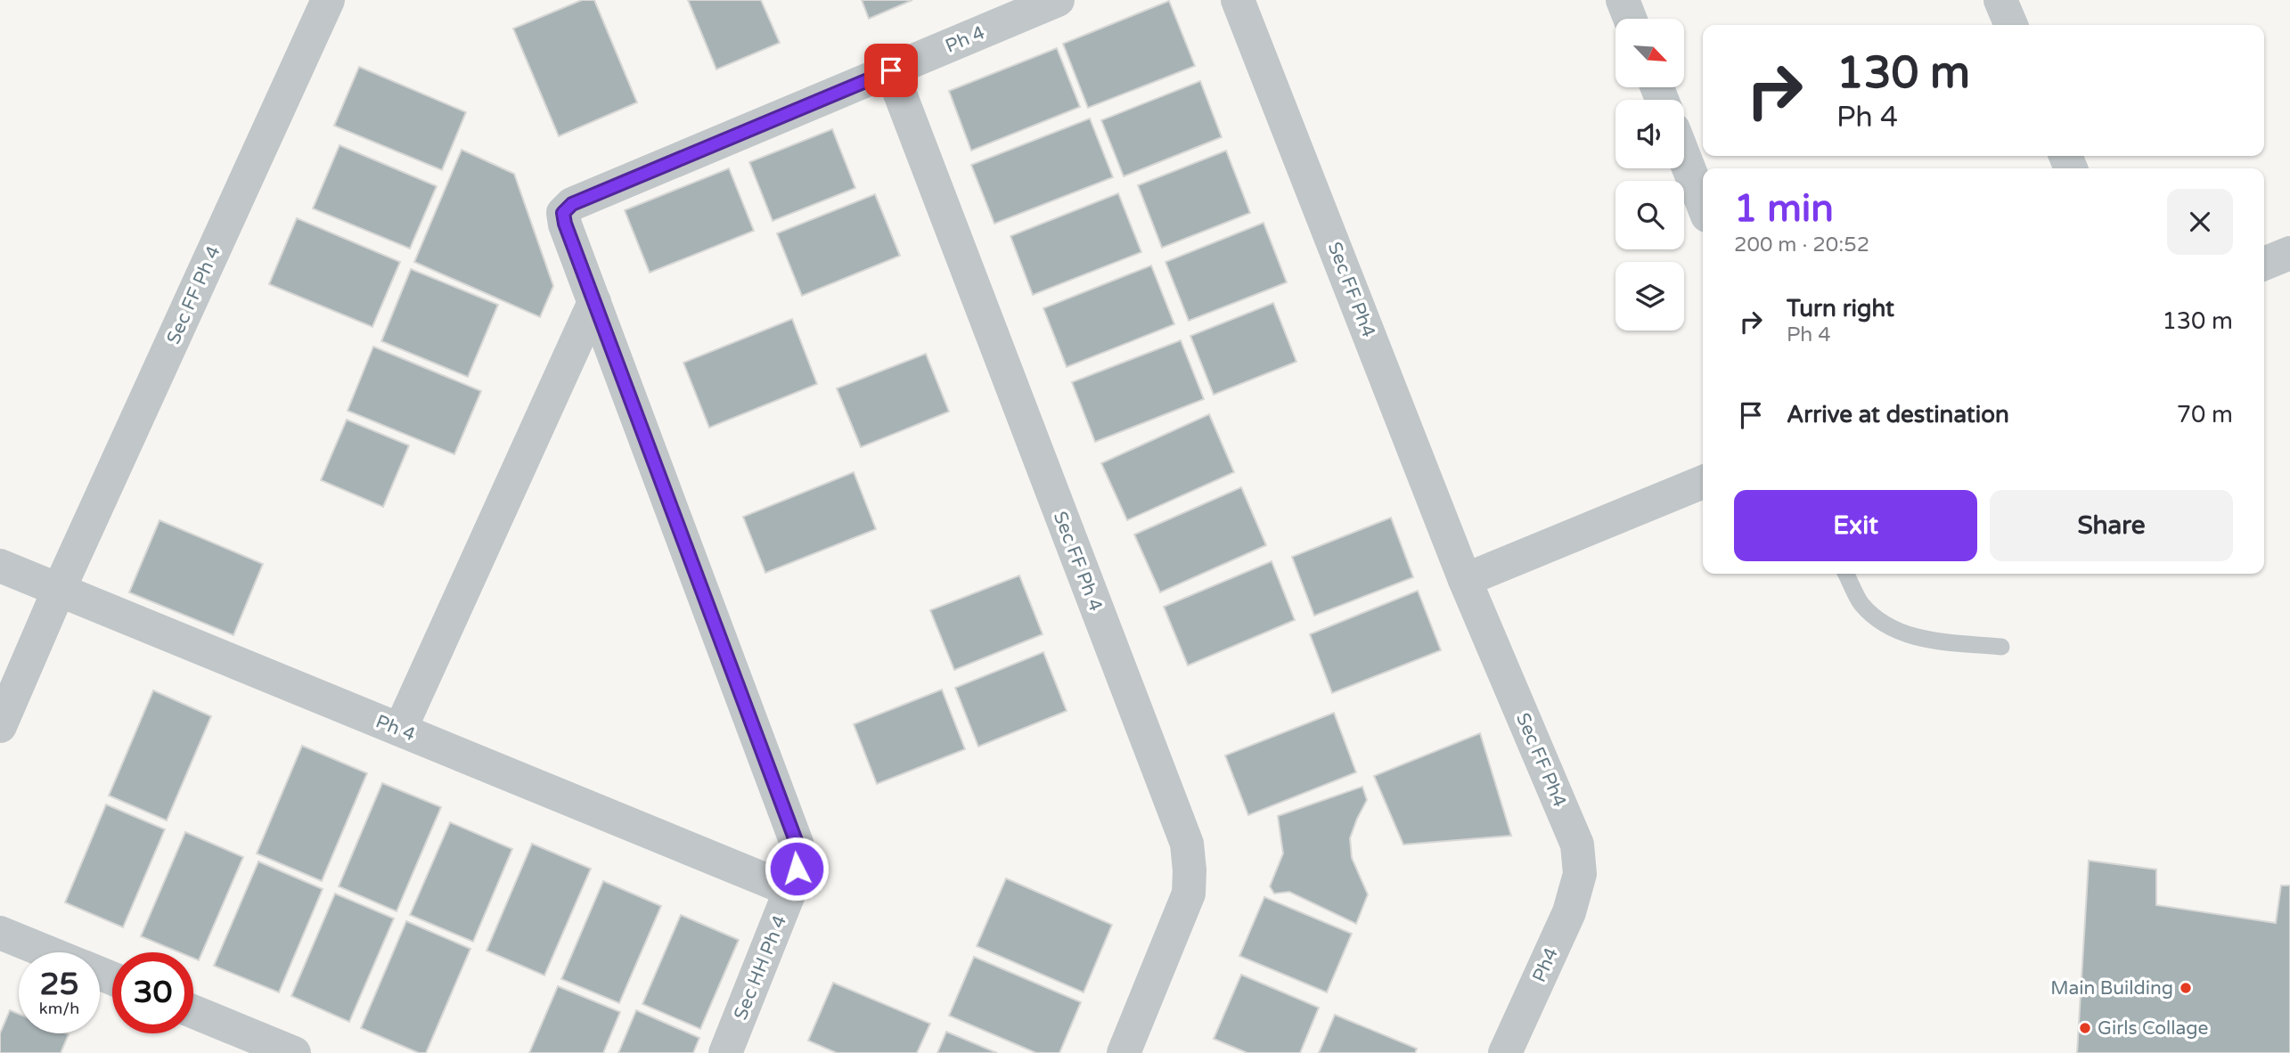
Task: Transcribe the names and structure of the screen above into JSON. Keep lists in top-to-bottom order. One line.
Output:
{"streets":{"street":["Ph 4","Sec FF Ph4","Sec FF Ph 4","Ph4","Sec HH Ph 4"]},"crossings":[["Ph 4","Sec FF Ph 4"],["Ph 4","Sec HH Ph 4"],["Sec FF Ph4","Ph4"]],"places":["Main Building","Girls Collage"],"north":"bottom right","page":{"turn":["130 m","Ph 4"],"heading":["1 min","200 m · 20:52"],"list":[{"name":"Turn right","note":"Ph 4","value":"130 m"},{"name":"Arrive at destination","value":"70 m"}],"buttons":["Exit","Share"],"speed":"25 km/h","limit":"30"}}
